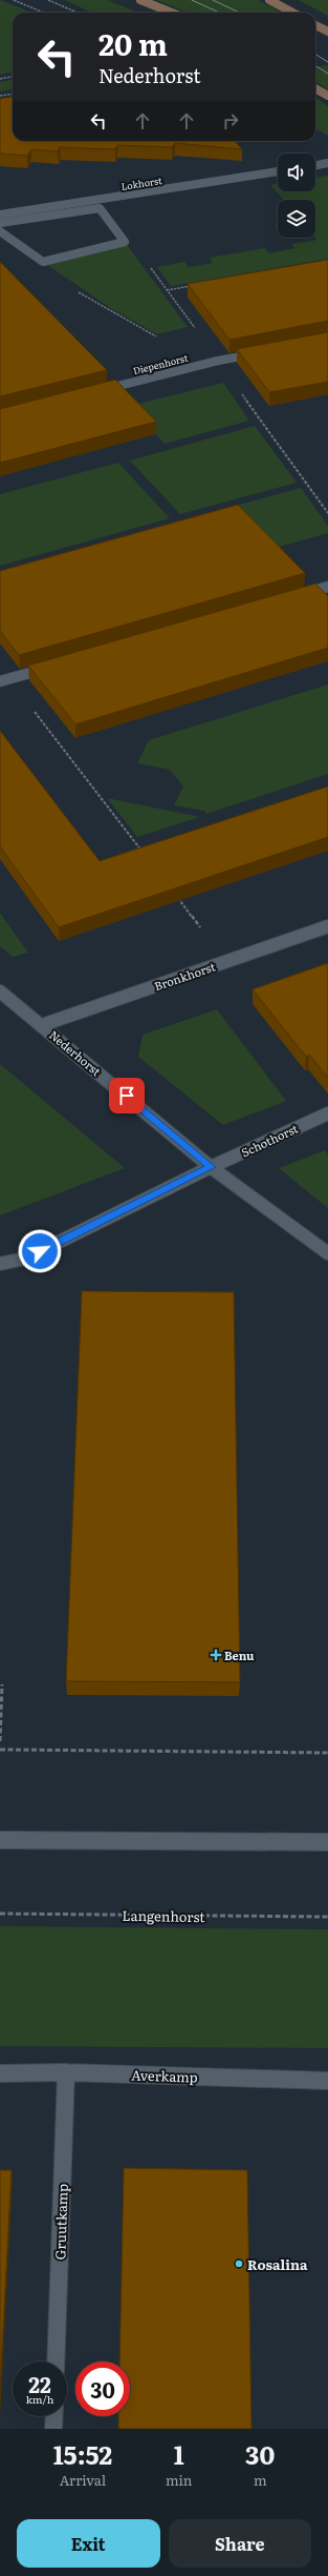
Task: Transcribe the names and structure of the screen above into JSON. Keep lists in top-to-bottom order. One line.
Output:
{"streets":{"street":["Lokhorst","Diepenhorst","Bronkhorst","Nederhorst","Schothorst","Averkamp","Gruutkamp"],"path":["Langenhorst"]},"crossings":[["Bronkhorst","Nederhorst"],["Nederhorst","Schothorst"],["Averkamp","Gruutkamp"]],"places":{"health":["Benu"],"other":["Rosalina"]},"page":{"turn":["20 m","Nederhorst"],"speed":"22 km/h","limit":"30","eta":["15:52","Arrival","1","min","30","m"],"buttons":["Exit","Share"]}}
